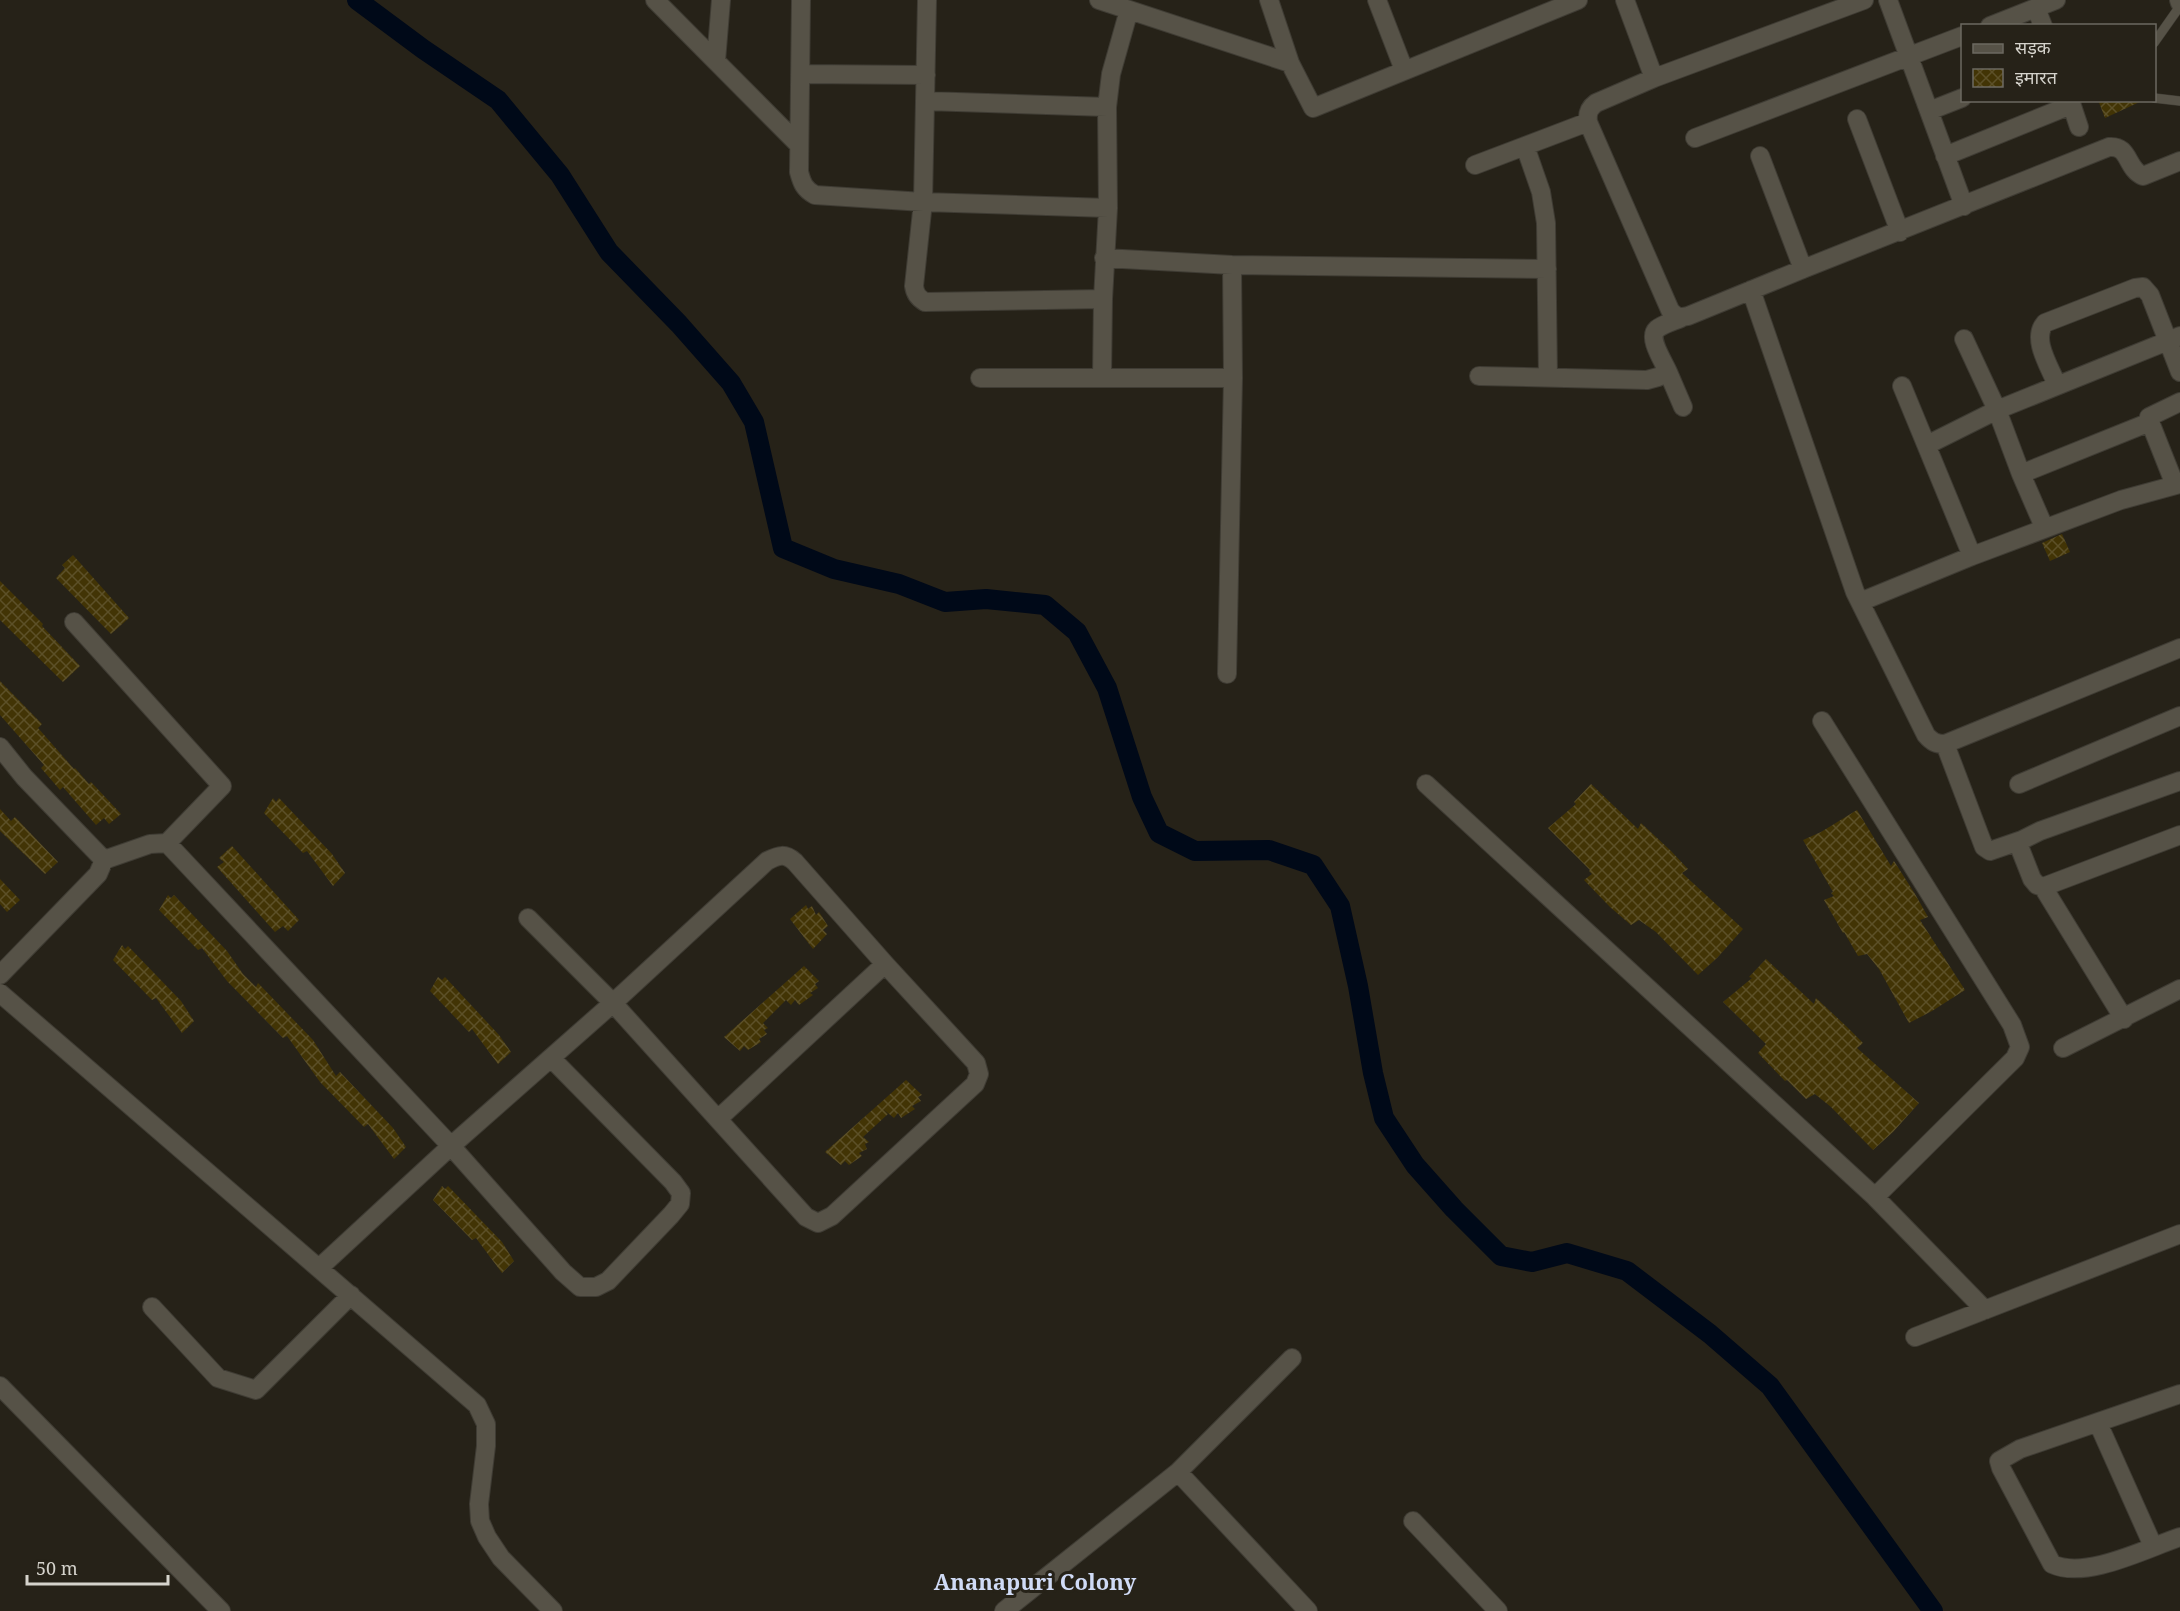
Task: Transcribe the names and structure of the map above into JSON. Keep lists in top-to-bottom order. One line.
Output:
{"districts":["Ananapuri Colony"],"legend":["सड़क","इमारत"],"scale_bar":"50 m"}
